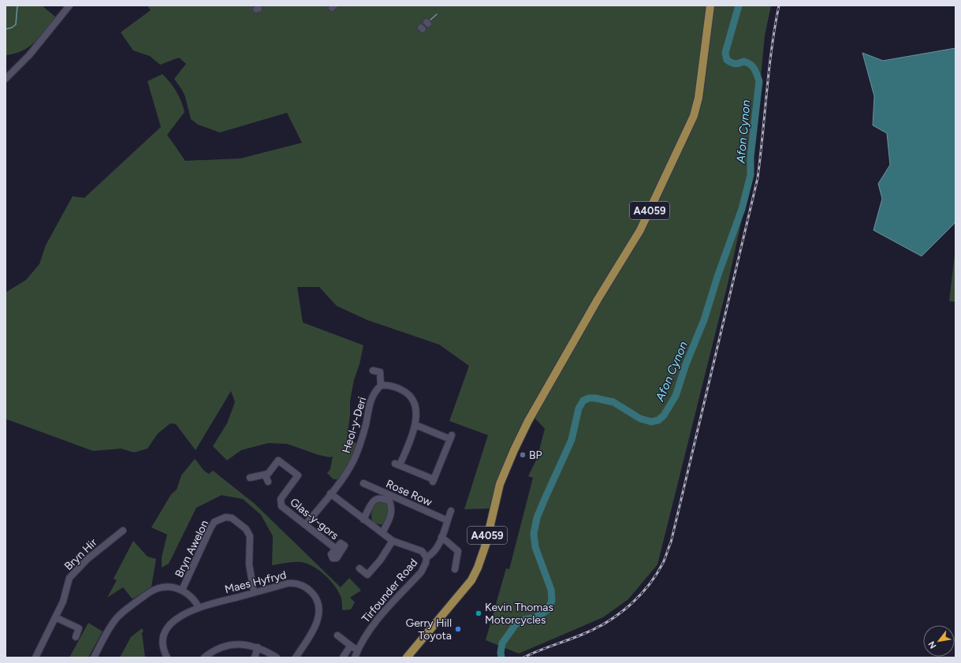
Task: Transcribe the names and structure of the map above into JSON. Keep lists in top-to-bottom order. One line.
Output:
{"streets":{"main road":["A4059"],"street":["Heol-y-Deri","Rose Row","Glas-y-gors","Bryn Awelon","Bryn Hir","Maes Hyfryd","Tirfounder Road"]},"crossings":[["Heol-y-Deri","Glas-y-gors"],["Rose Row","Tirfounder Road"],["Bryn Awelon","Maes Hyfryd"]],"water":["Afon Cynon"],"places":["BP","Kevin Thomas Motorcycles","Gerry Hill Toyota"],"north":"bottom left"}
